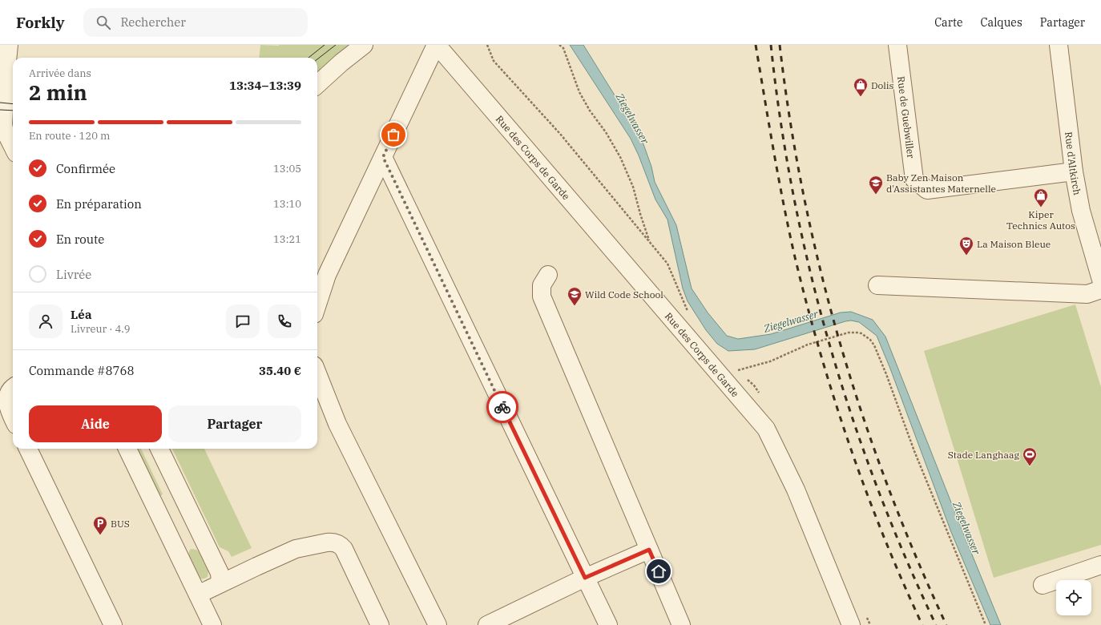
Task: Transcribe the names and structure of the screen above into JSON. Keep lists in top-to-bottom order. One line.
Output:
{"streets":{"street":["Rue de Guebwiller","Rue des Corps de Garde","Rue d'Altkirch"]},"crossings":[["Rue de Guebwiller","Rue d'Altkirch"]],"water":["Ziegelwasser"],"places":{"shop":["Dolis","Kiper Technics Autos"],"school or university":["Baby Zen Maison d'Assistantes Maternelle","Wild Code School"],"theatre":["La Maison Bleue"],"sports":["Stade Langhaag"],"parking":["BUS"]},"page":{"header":"Forkly","search":"Rechercher","nav":["Carte","Calques","Partager"],"heading":["2 min","Arrivée dans","13:34–13:39"],"panel":["Léa","Livreur · 4.9","Commande #8768","35.40 €"],"bar":"En route · 120 m","list":[["Confirmée","13:05"],["En préparation","13:10"],["En route","13:21"],"Livrée"],"buttons":["Aide","Partager"]}}
